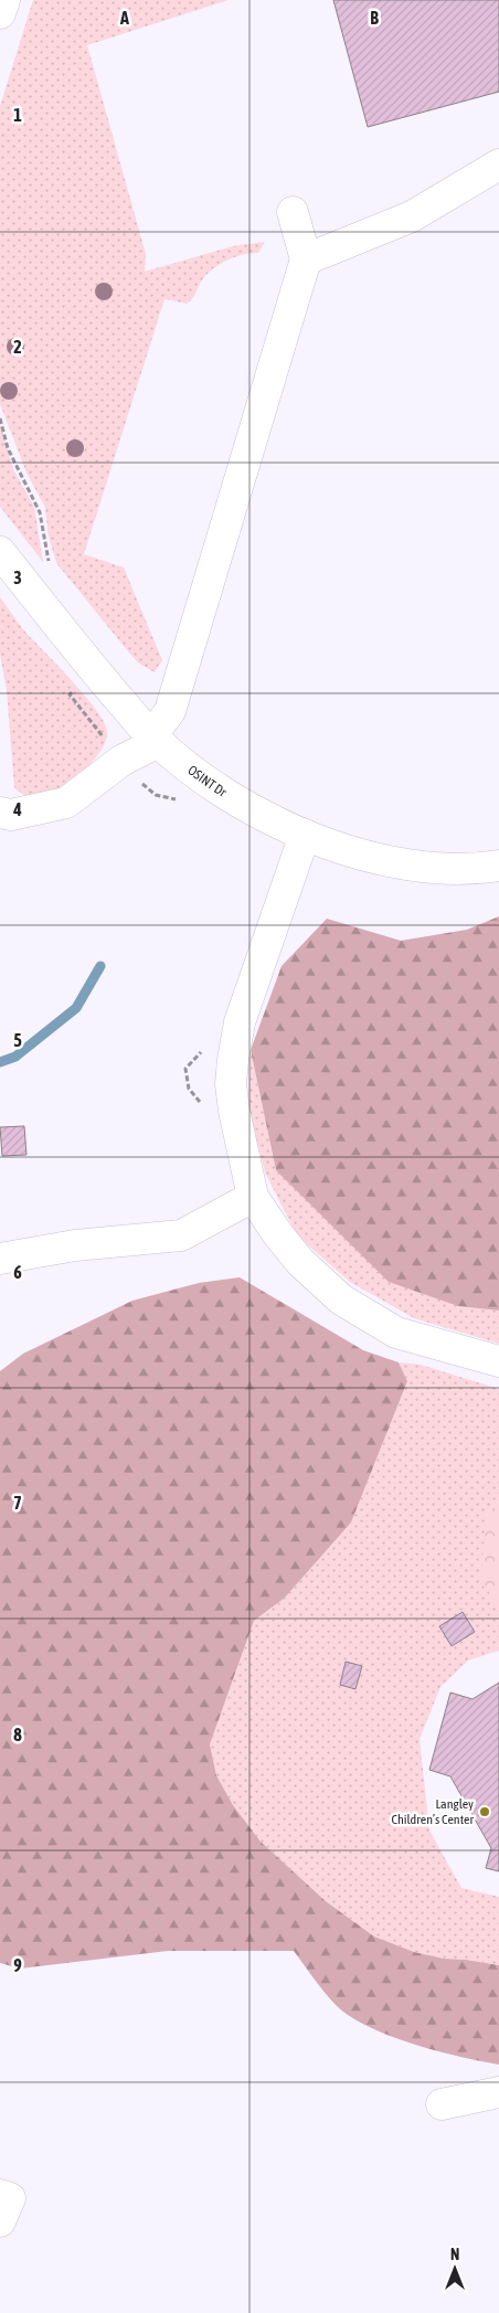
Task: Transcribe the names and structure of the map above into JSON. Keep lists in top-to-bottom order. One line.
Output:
{"streets":{"lane":["OSINT Dr"]},"places":["Langley Children’s Center"],"north":"top","grid":{"columns":["A","B"],"rows":["1","2","3","4","5","6","7","8","9"]}}
